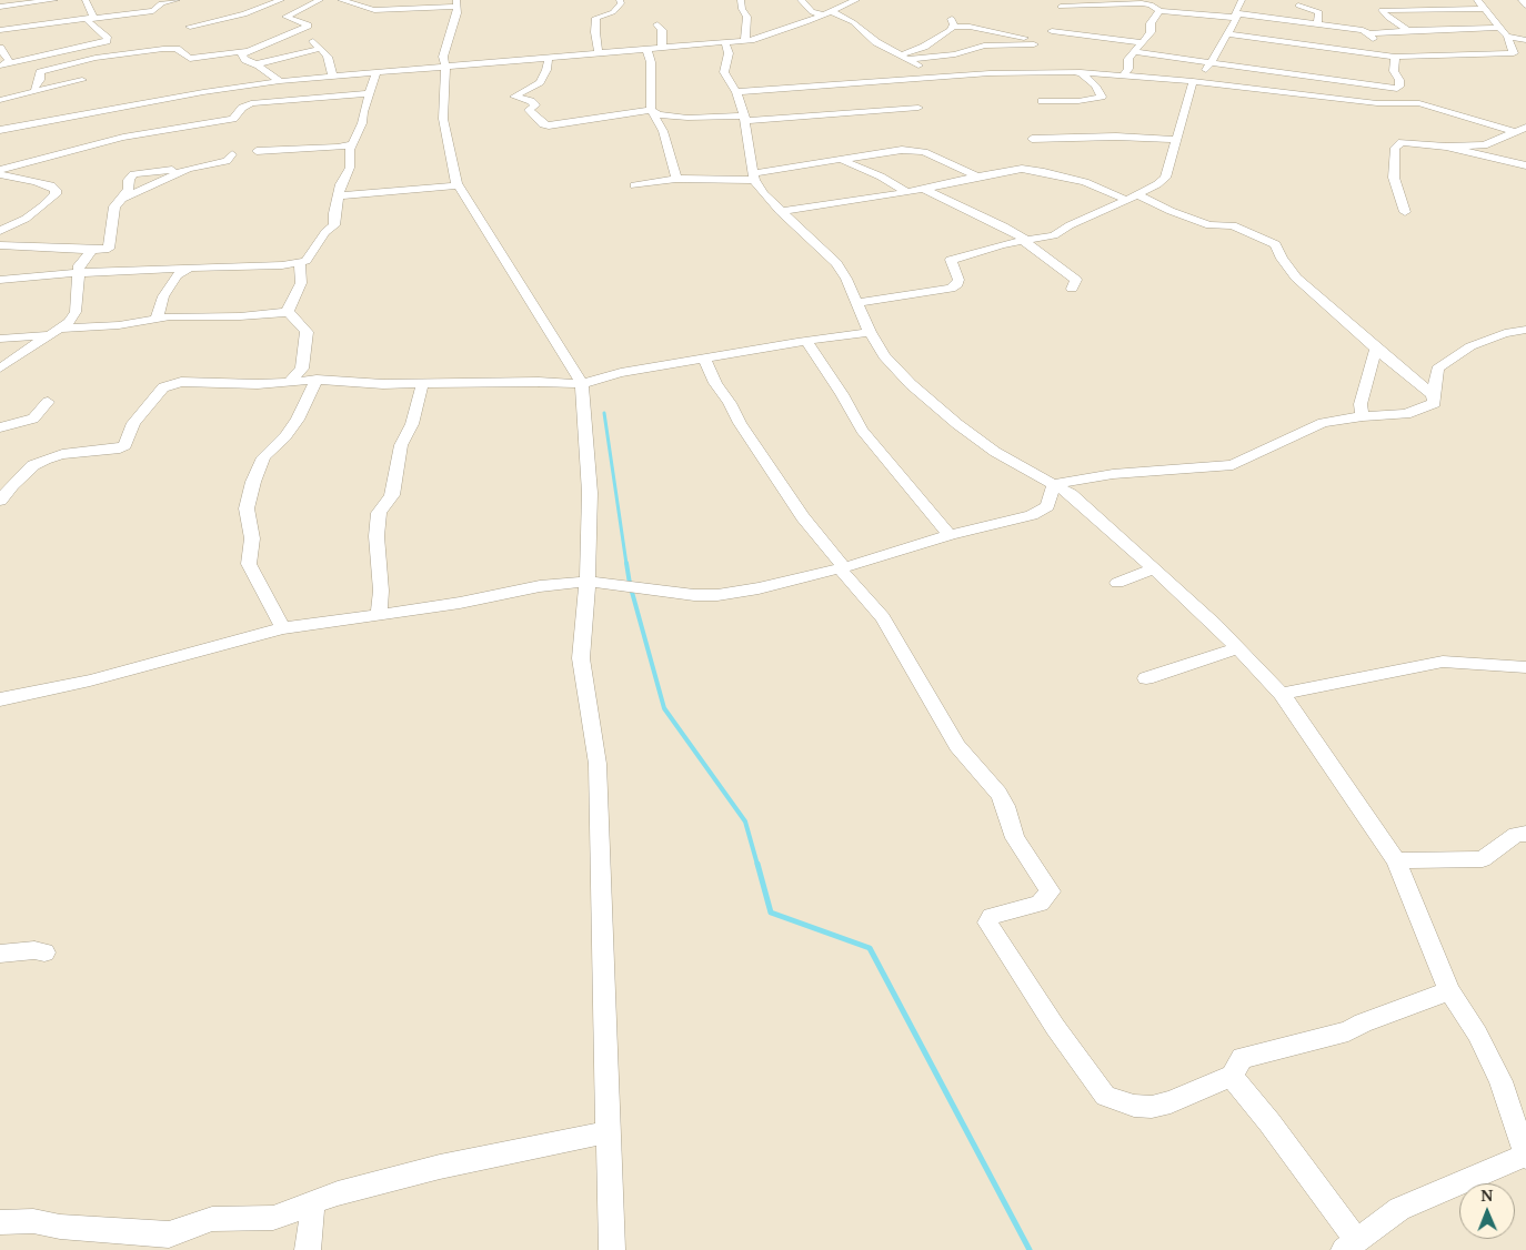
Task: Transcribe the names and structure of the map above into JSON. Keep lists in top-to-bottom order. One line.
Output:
{"north":"top"}
